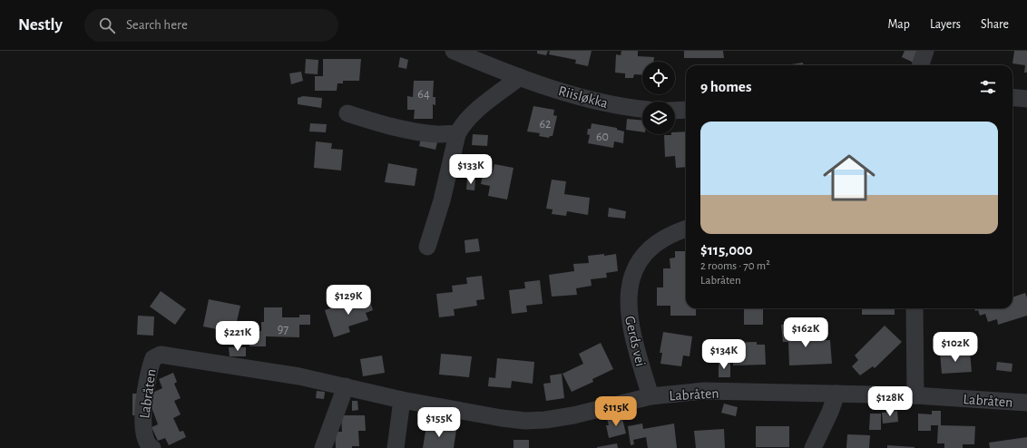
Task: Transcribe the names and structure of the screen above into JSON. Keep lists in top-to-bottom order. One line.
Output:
{"streets":{"street":["Riisløkka","Gerds vei","Labråten"]},"crossings":[["Gerds vei","Labråten"]],"house_numbers":["64","62","60","97"],"page":{"header":"Nestly","search":"Search here","nav":["Map","Layers","Share"],"heading":"9 homes","list":[{"name":"$115,000","note":"2 rooms · 70 m² · Labråten"}],"price":["$133K","$129K","$162K","$221K","$102K","$134K","$128K","$115K","$155K"]}}
